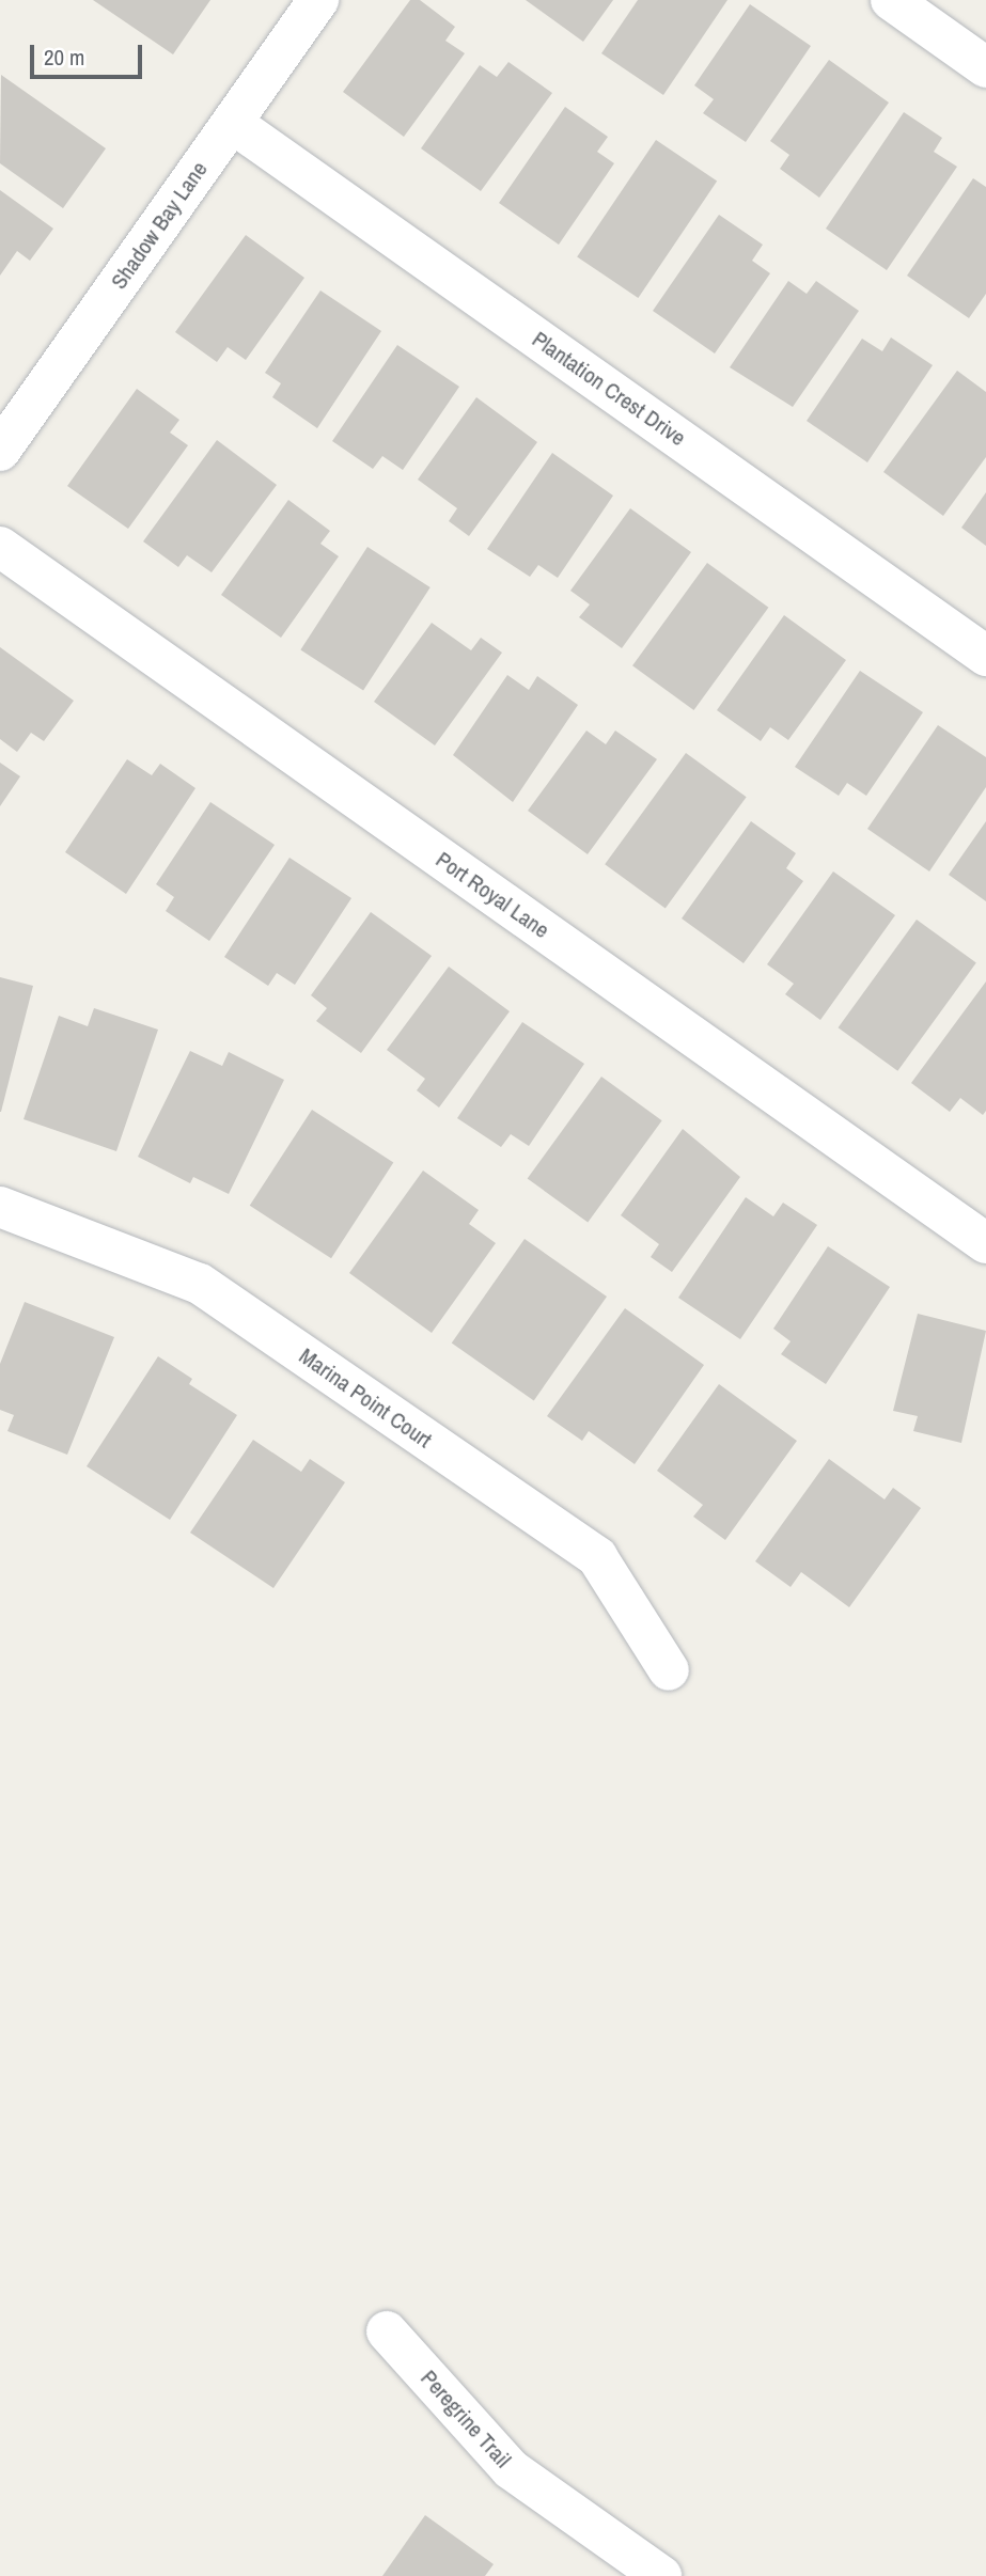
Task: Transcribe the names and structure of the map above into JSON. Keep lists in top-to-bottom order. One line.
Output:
{"streets":{"street":["Shadow Bay Lane","Plantation Crest Drive","Port Royal Lane","Marina Point Court","Peregrine Trail"]},"crossings":[["Shadow Bay Lane","Plantation Crest Drive"]],"scale_bar":"20 m"}
